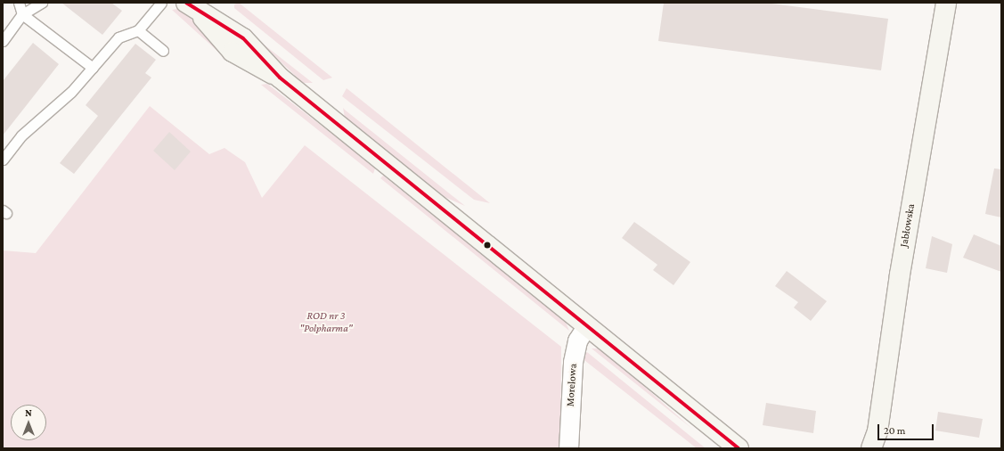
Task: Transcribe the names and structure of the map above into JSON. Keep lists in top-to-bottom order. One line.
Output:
{"streets":{"main road":["Jabłowska"],"street":["Morelowa"]},"parks":["ROD nr 3 \"Polpharma\""],"scale_bar":"20 m","north":"top"}
